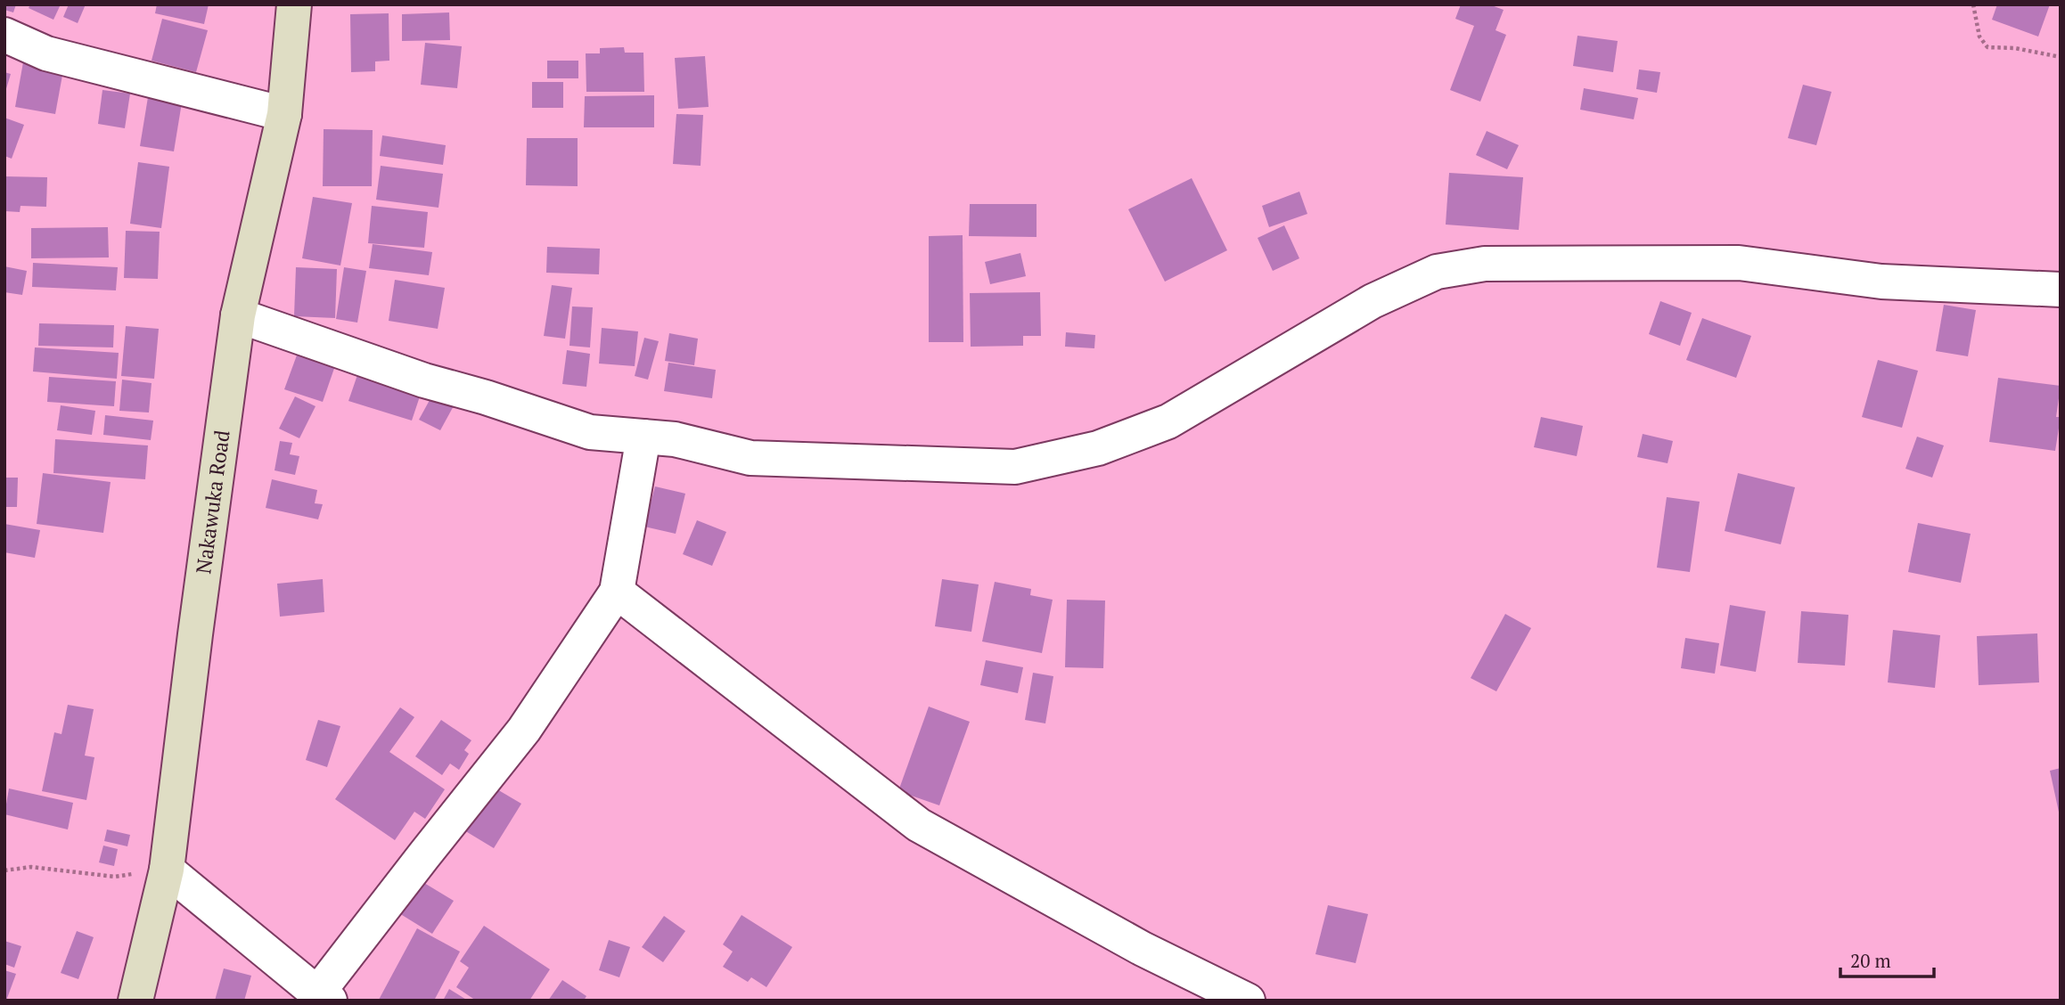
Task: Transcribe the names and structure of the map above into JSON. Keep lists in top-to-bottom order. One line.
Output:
{"streets":{"main road":["Nakawuka Road"]},"scale_bar":"20 m"}
